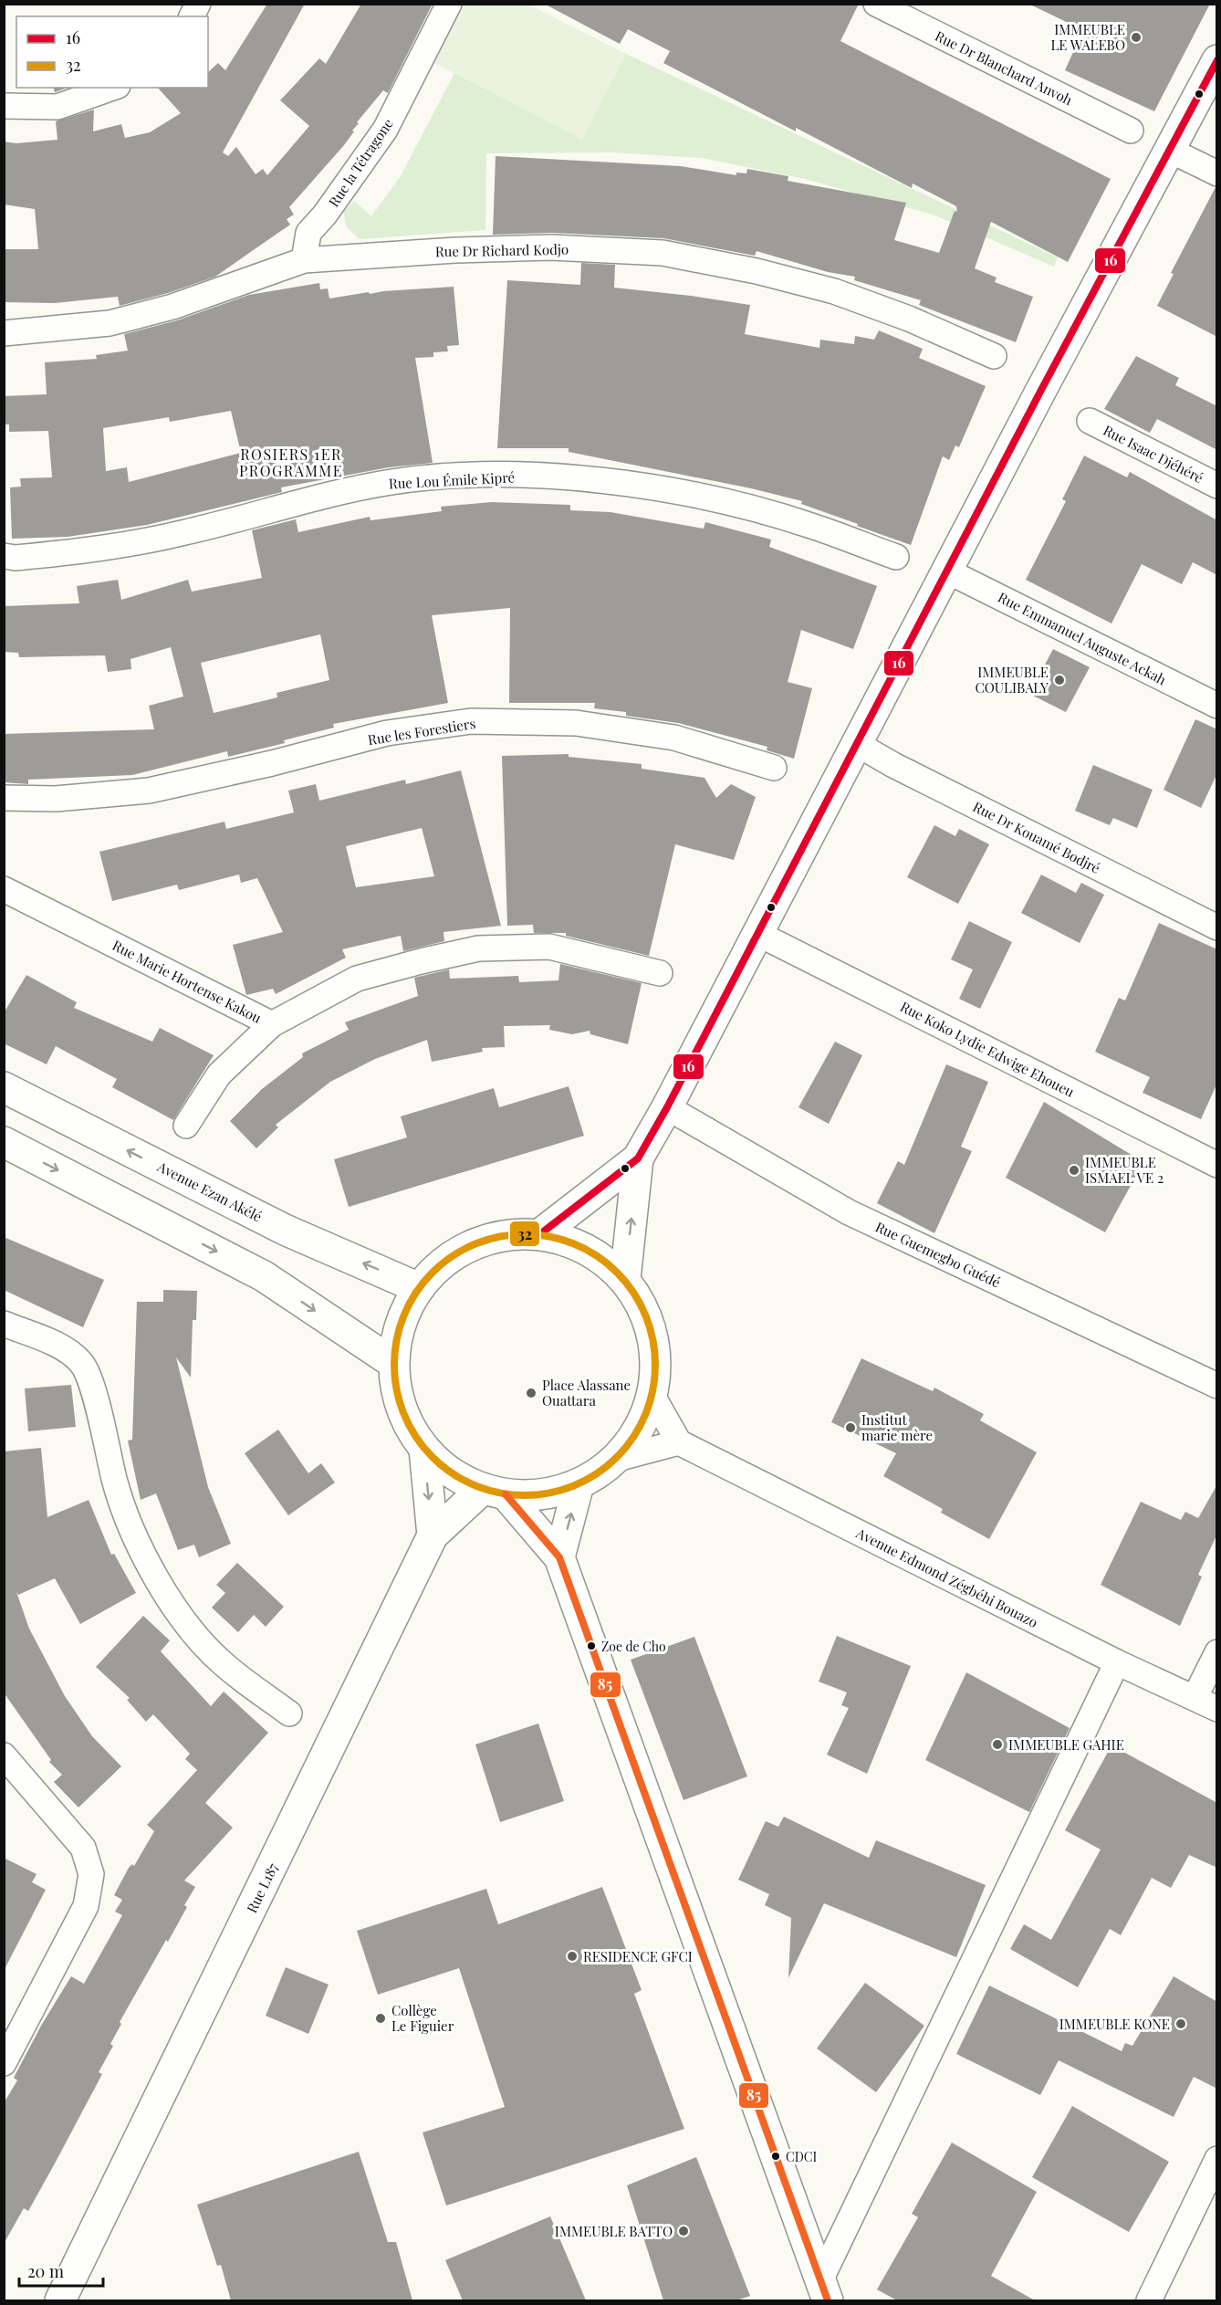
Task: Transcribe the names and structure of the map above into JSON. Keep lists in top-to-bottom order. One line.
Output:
{"streets":{"street":["Rue Dr Blanchard Anvoh","Rue la Tétragone","Rue Dr Richard Kodjo","Rue Isaac Djéhéré","Rue Lou Émile Kipré","Rue Emmanuel Auguste Ackah","Rue les Forestiers","Rue Dr Kouamé Bodjré","Rue Marie Hortense Kakou","Rue Koko Lydie Edwige Ehoueu","Avenue Ezan Akélé","Rue Guemegbo Guédé","Avenue Edmond Zégbéhi Bouazo","Rue L187"]},"crossings":[["Rue la Tétragone","Rue Dr Richard Kodjo"]],"districts":["ROSIERS 1ER PROGRAMME"],"places":["IMMEUBLE LE WALEBO","IMMEUBLE COULIBALY","IMMEUBLE ISMAEL VE 2","Place Alassane Ouattara","Institut marie mère","Zoe de Cho","IMMEUBLE GAHIE","RESIDENCE GFCI","Collège Le Figuier","IMMEUBLE KONE","CDCI","IMMEUBLE BATTO"],"lines":["transit line 16","transit line 32","transit line 85"],"legend":["16","32"],"scale_bar":"20 m"}
